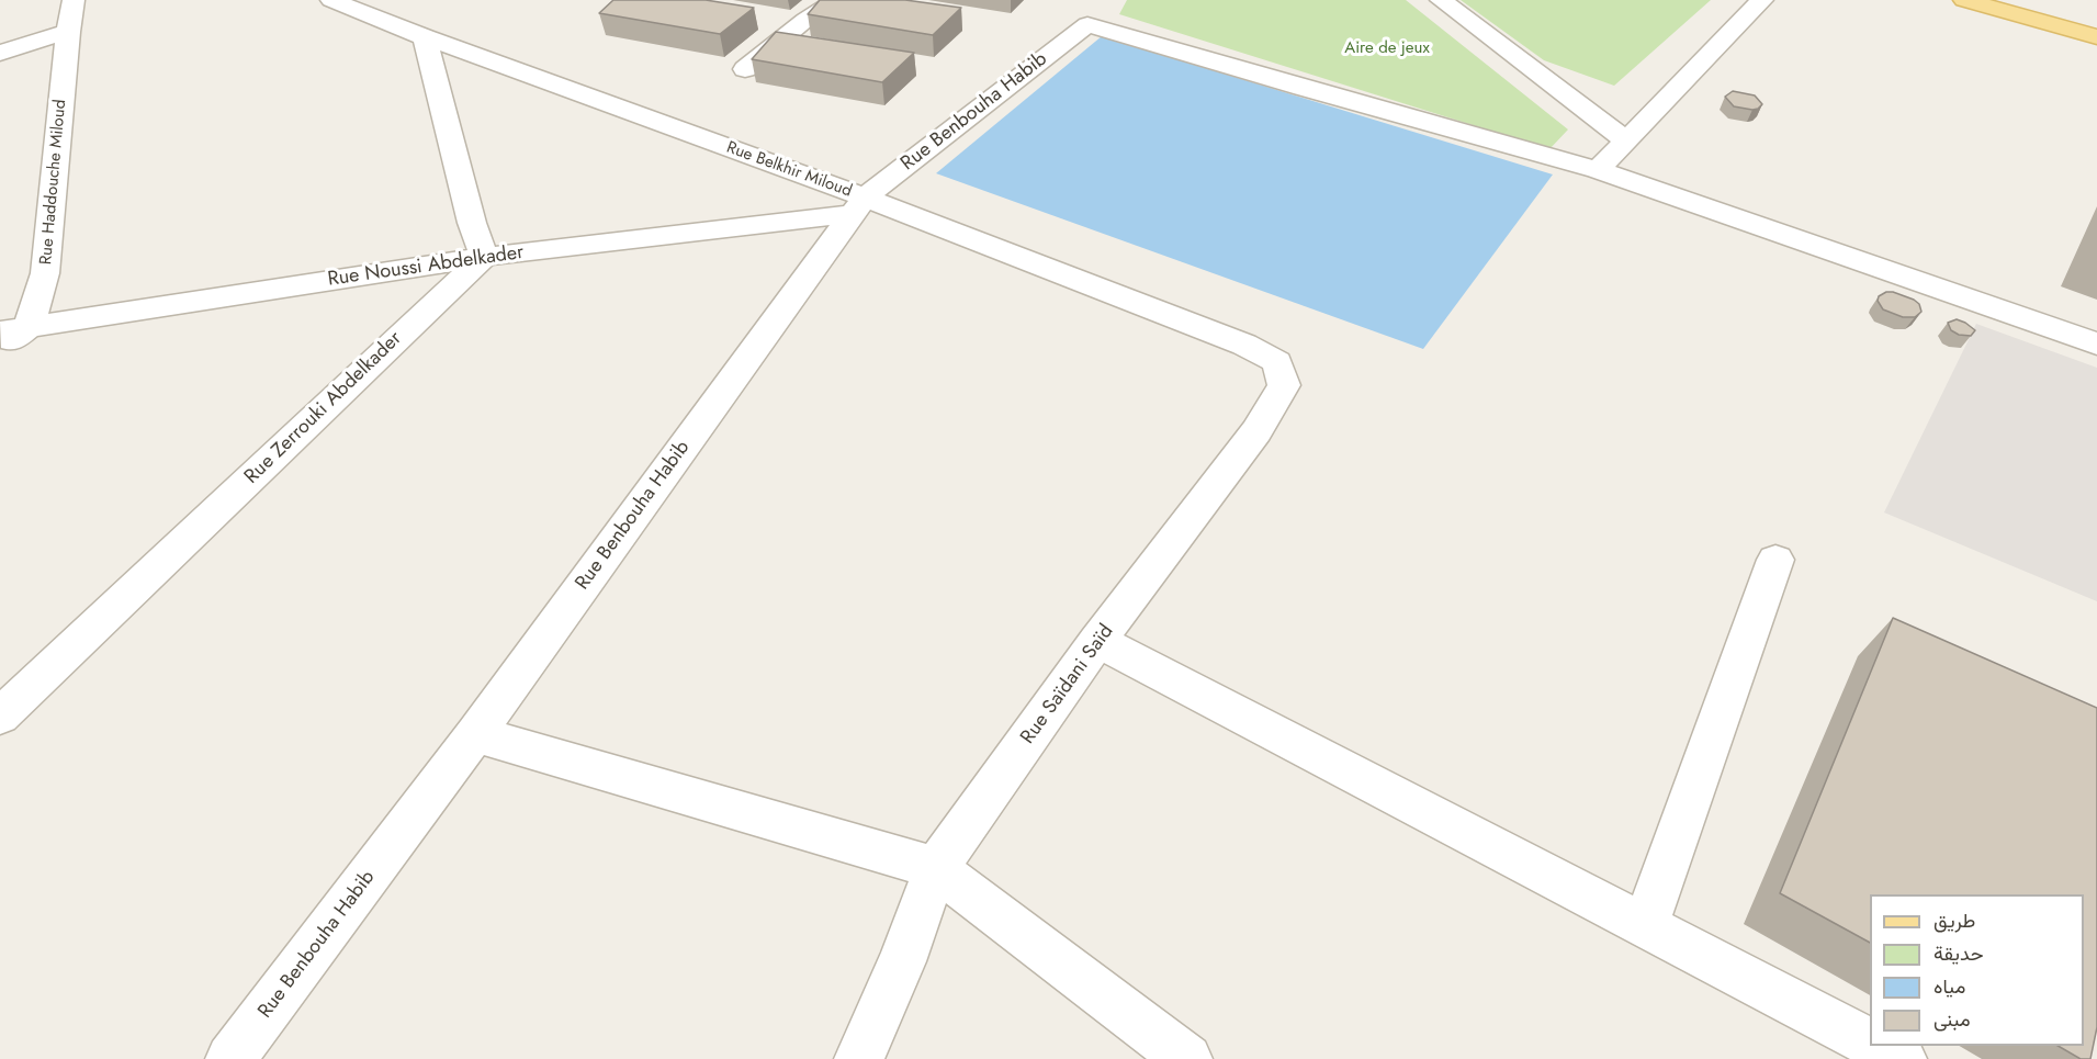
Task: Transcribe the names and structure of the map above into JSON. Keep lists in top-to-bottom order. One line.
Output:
{"streets":{"street":["Rue Benbouha Habib","Rue Belkhir Miloud","Rue Haddouche Miloud","Rue Noussi Abdelkader","Rue Zerrouki Abdelkader","Rue Saïdani Saïd"]},"crossings":[["Rue Benbouha Habib","Rue Belkhir Miloud"],["Rue Benbouha Habib","Rue Noussi Abdelkader"],["Rue Belkhir Miloud","Rue Noussi Abdelkader"],["Rue Belkhir Miloud","Rue Saïdani Saïd"],["Rue Haddouche Miloud","Rue Noussi Abdelkader"],["Rue Noussi Abdelkader","Rue Zerrouki Abdelkader"]],"parks":["Aire de jeux"],"legend":["طريق","حديقة","مياه","مبنى"]}
